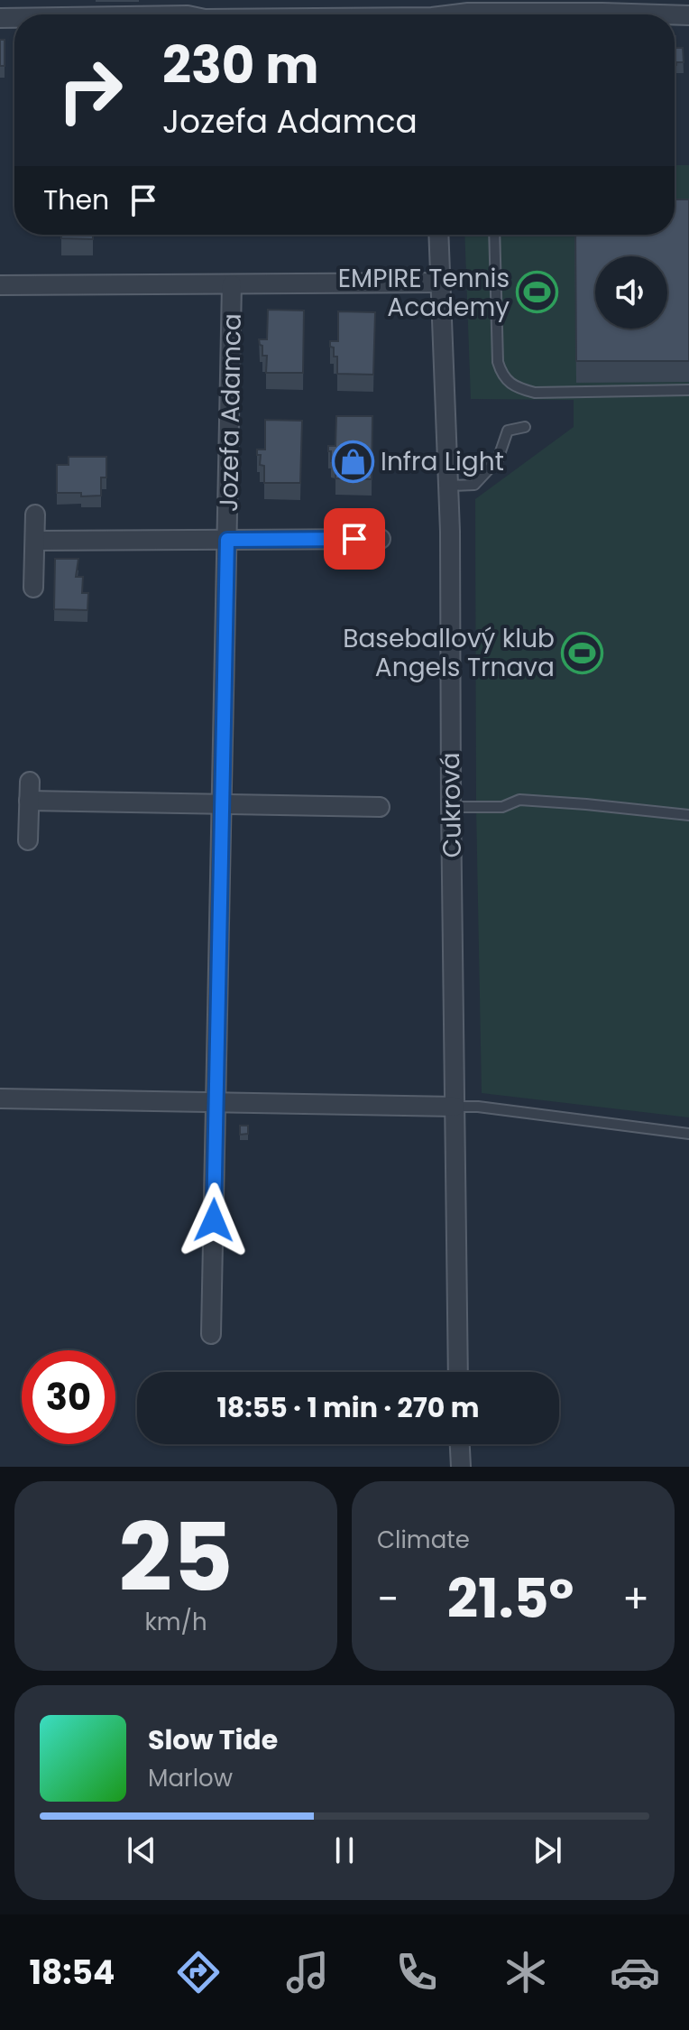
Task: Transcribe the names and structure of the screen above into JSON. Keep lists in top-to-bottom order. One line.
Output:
{"streets":{"street":["Jozefa Adamca","Cukrová"]},"places":{"sports":["EMPIRE Tennis Academy","Baseballový klub Angels Trnava"],"shop":["Infra Light"]},"page":{"turn":["230 m","Jozefa Adamca"],"then":"Then","limit":"30","trip":"18:55 · 1 min · 270 m","tile":[["25","km/h"],"Climate"],"heat":["−","21.5°","+"],"song":["Slow Tide","Marlow"],"tabs":"18:54"}}
